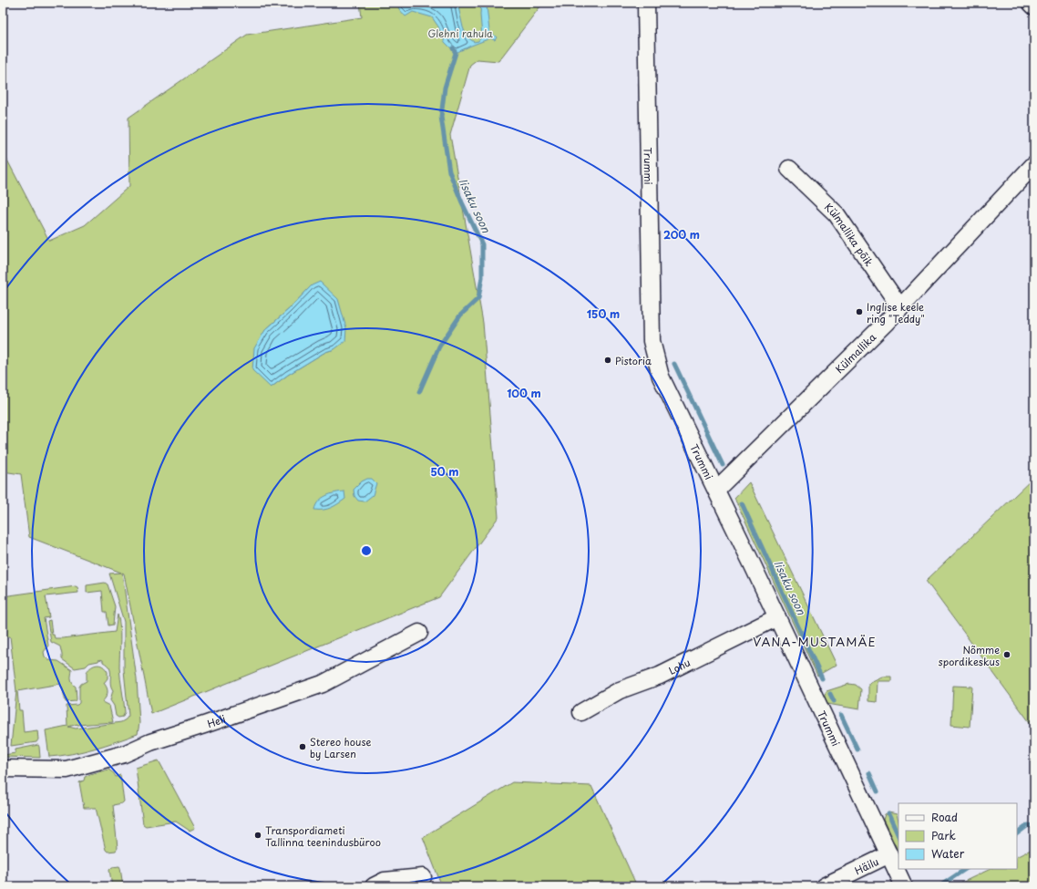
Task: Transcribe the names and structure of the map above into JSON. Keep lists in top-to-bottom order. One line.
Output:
{"streets":{"street":["Trummi","Külmallika põik","Külmallika","Lohu","Heli","Häilu"]},"crossings":[["Trummi","Külmallika"],["Trummi","Lohu"],["Trummi","Häilu"],["Külmallika põik","Külmallika"]],"districts":["VANA-MUSTAMÄE"],"water":["Iisaku soon"],"parks":["Glehni rahula"],"places":["Inglise keele ring \"Teddy\"","Pistoria","Nõmme spordikeskus","Stereo house by Larsen","Transpordiameti Tallinna teenindusbüroo"],"legend":["Road","Park","Water"],"rings":["200 m","150 m","100 m","50 m"]}
